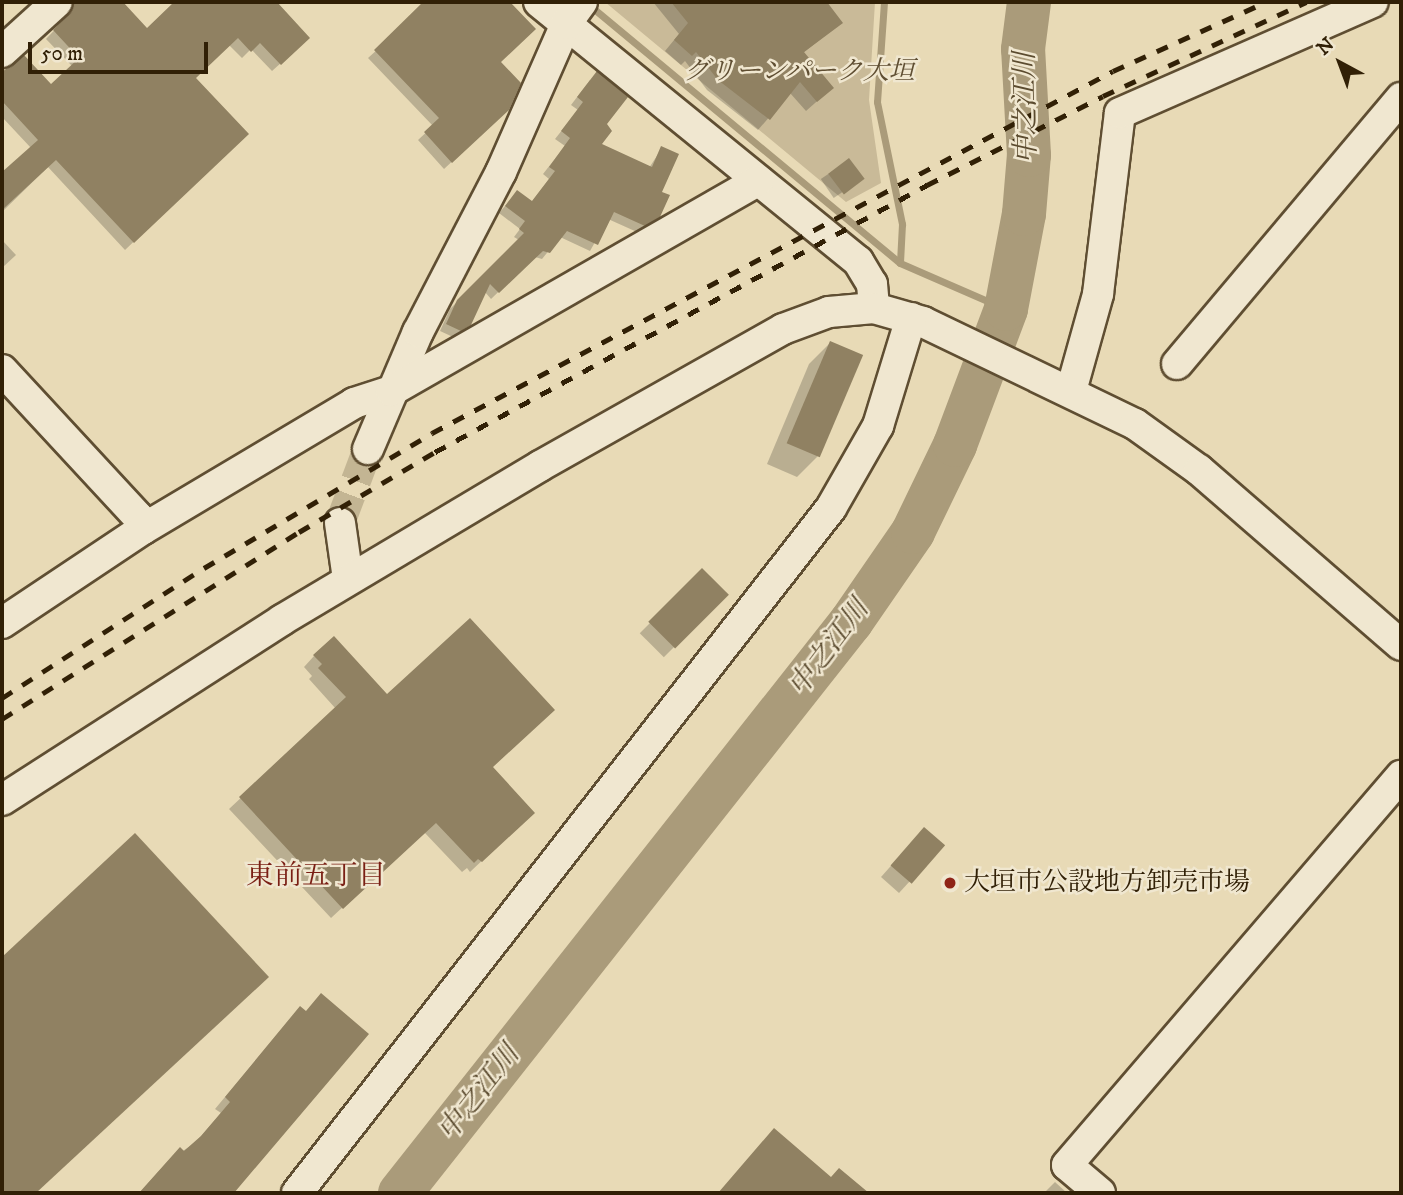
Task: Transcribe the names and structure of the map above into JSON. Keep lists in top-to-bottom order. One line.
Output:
{"districts":["東前五丁目"],"water":["中之江川"],"parks":["グリーンパーク大垣"],"places":["大垣市公設地方卸売市場"],"scale_bar":"50 m","north":"top left"}
